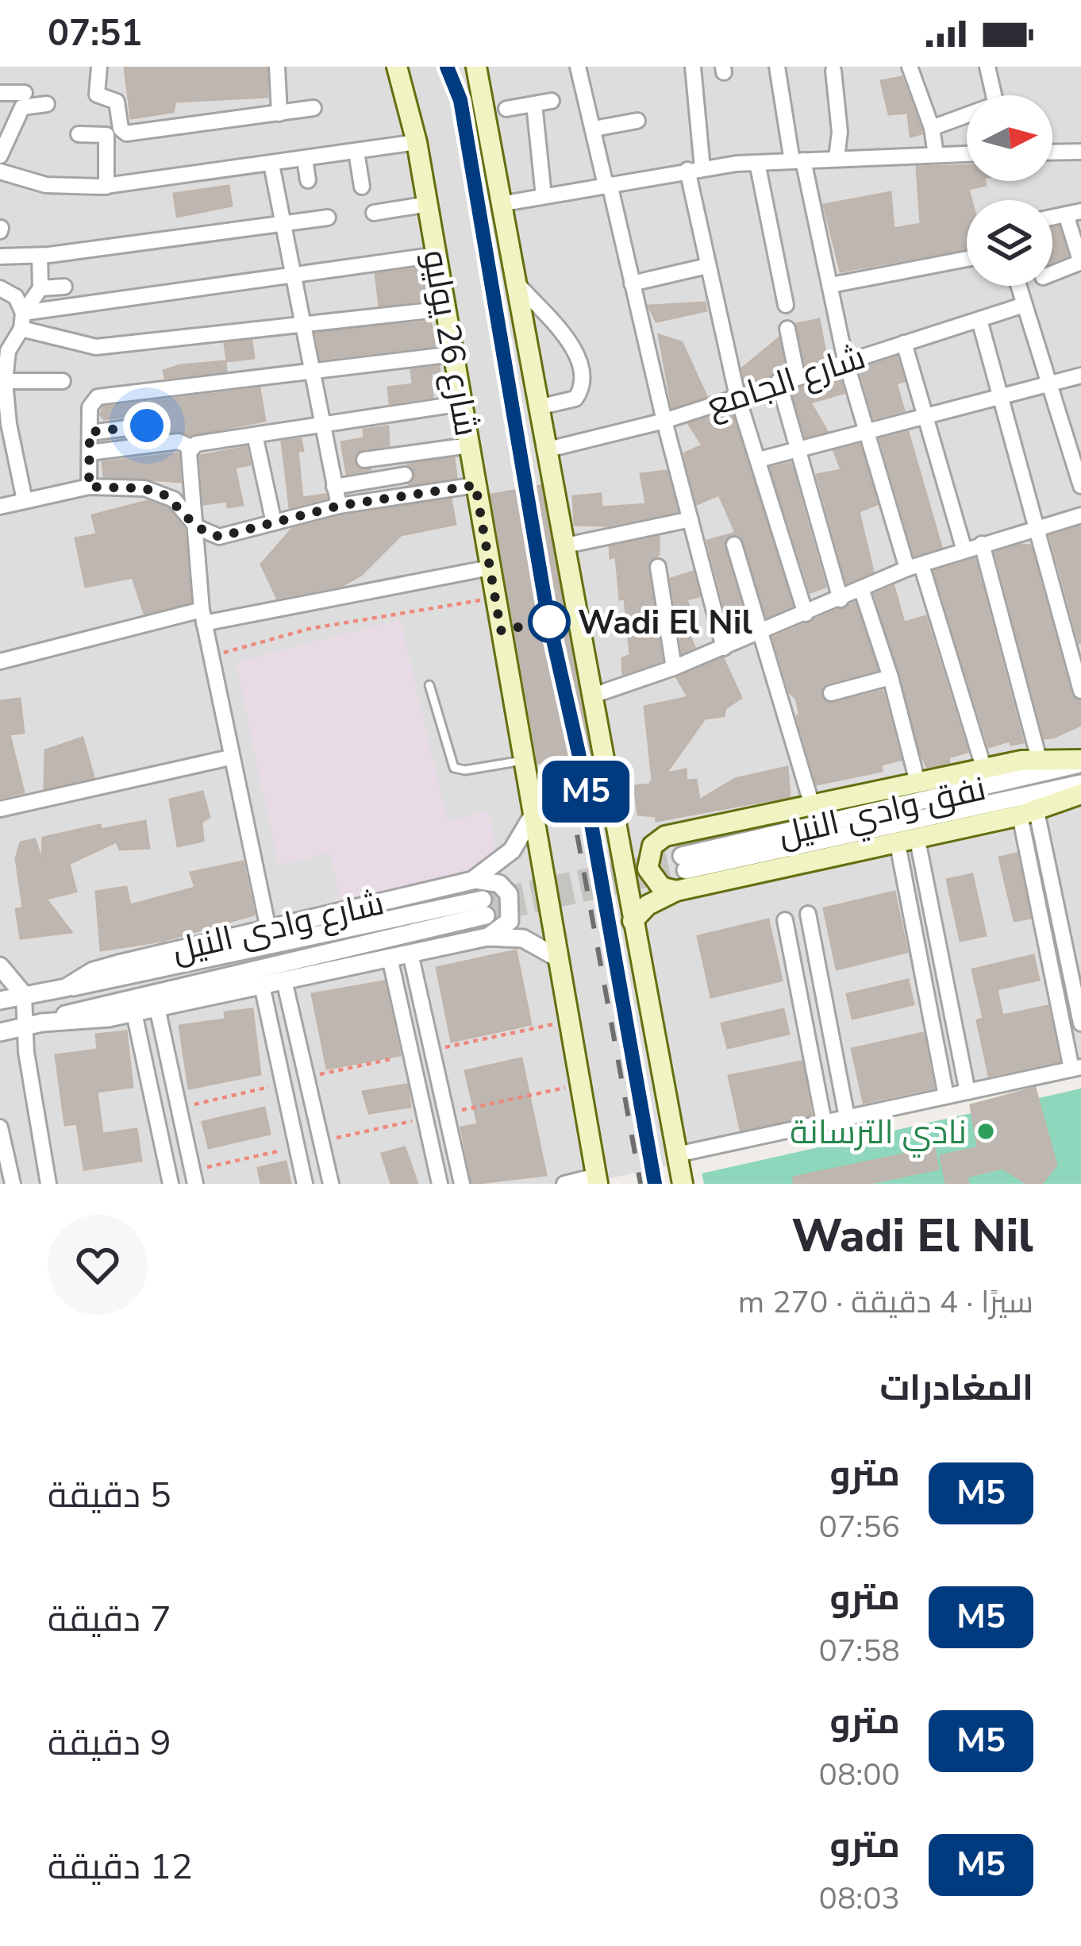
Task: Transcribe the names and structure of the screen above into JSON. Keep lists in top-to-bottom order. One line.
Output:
{"streets":{"main road":["شارع 26 يوليو"],"street":["شارع الجامع","نفق وادي النيل","شارع وادى النيل"]},"crossings":[["شارع 26 يوليو","شارع وادى النيل"]],"places":["Wadi El Nil","نادي الترسانة"],"lines":["metro line M5"],"north":"right","page":{"status":"07:51","on_map":"M5","heading":[["Wadi El Nil","سيرًا · 4 دقيقة · 270 m"],"المغادرات"],"list":[{"mark":"M5","name":"مترو","note":"07:56","value":"5 دقيقة"},{"mark":"M5","name":"مترو","note":"07:58","value":"7 دقيقة"},{"mark":"M5","name":"مترو","note":"08:00","value":"9 دقيقة"},{"mark":"M5","name":"مترو","note":"08:03","value":"12 دقيقة"}]}}
